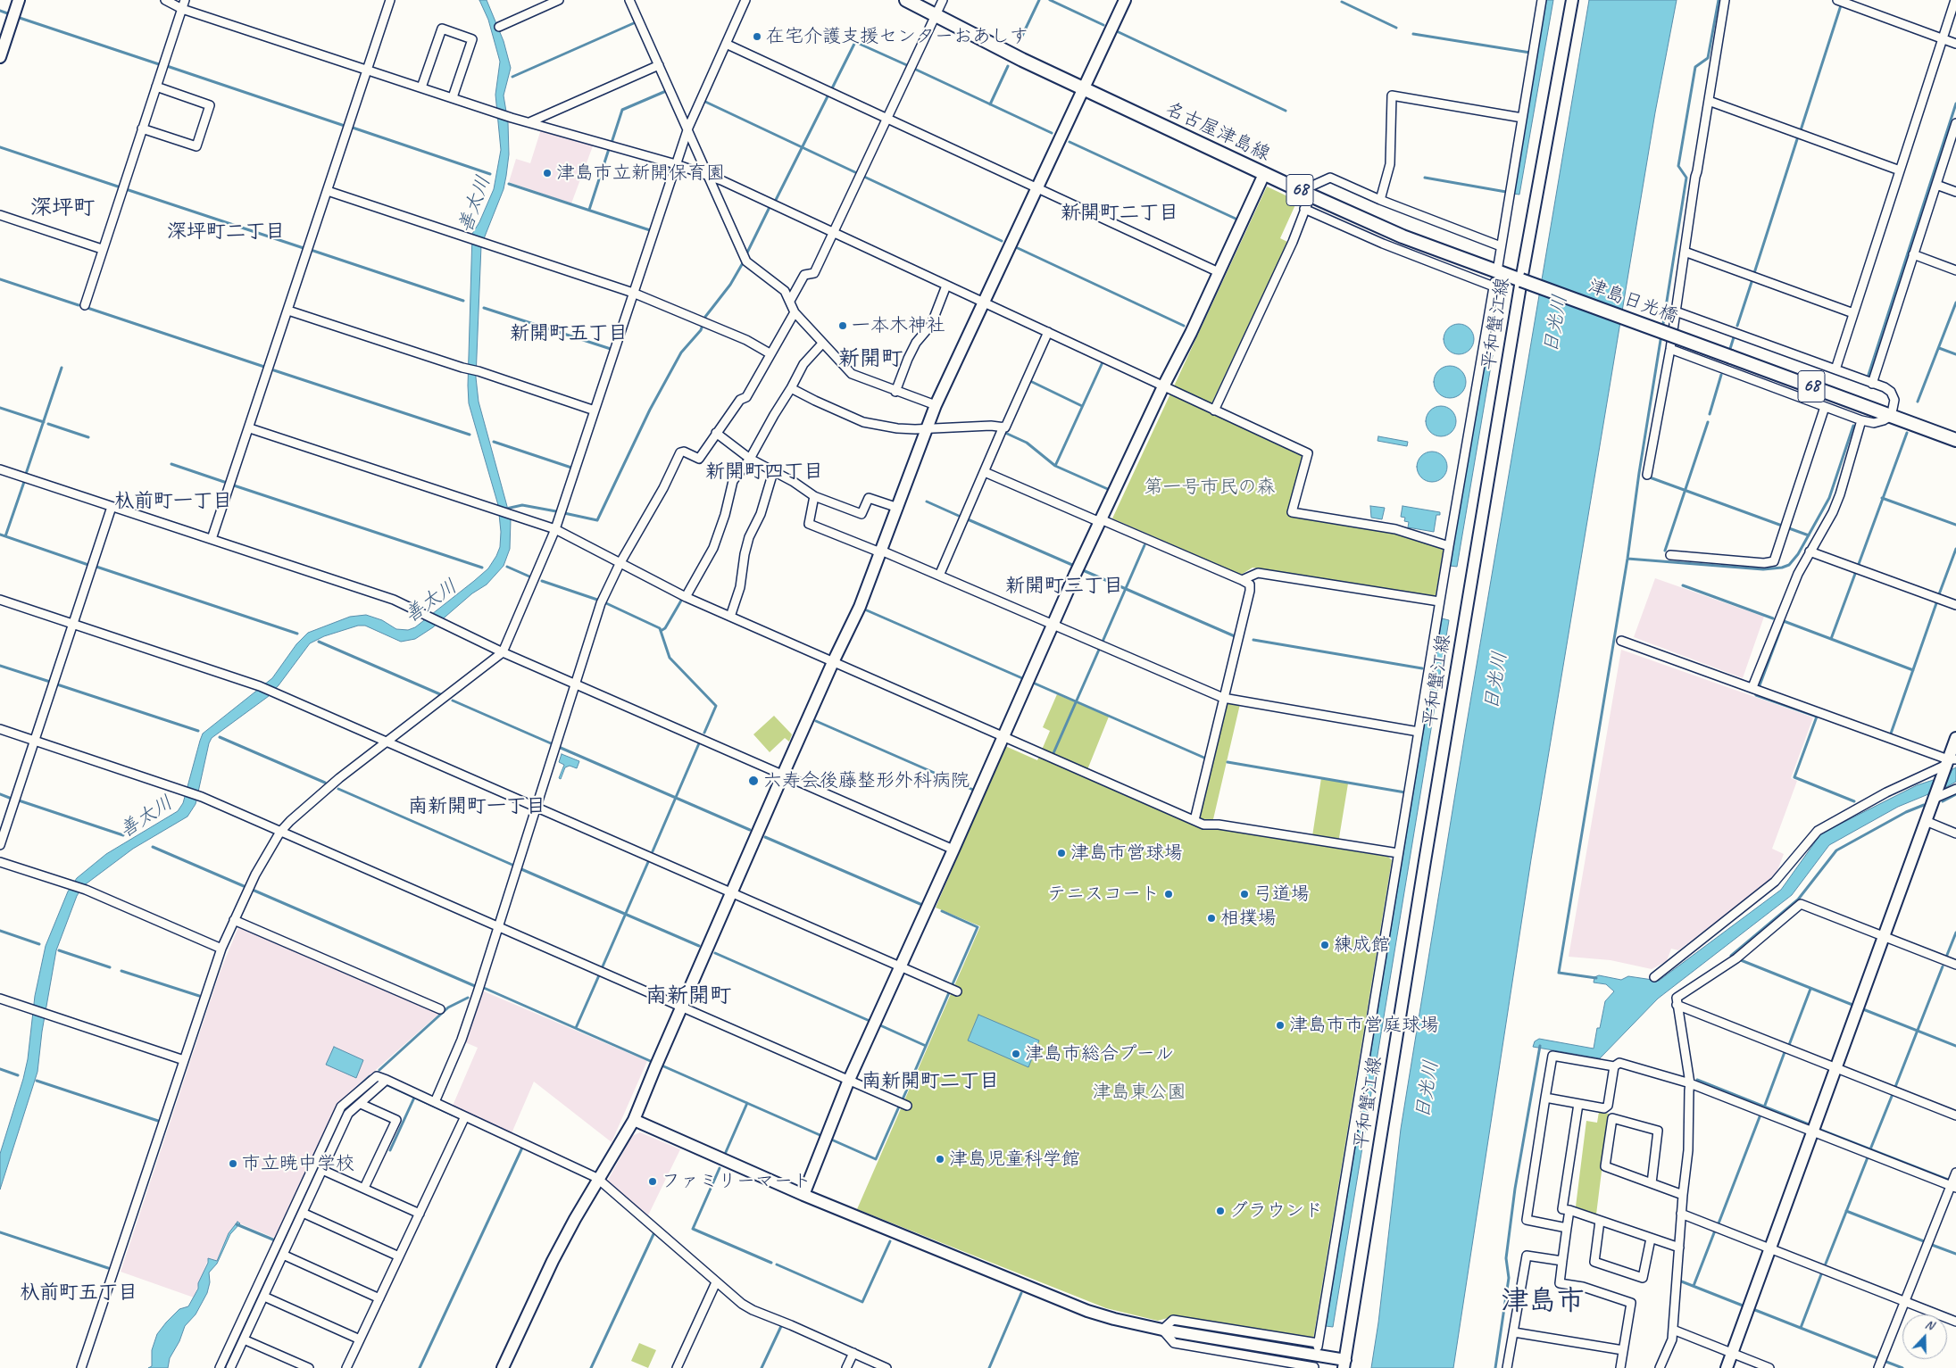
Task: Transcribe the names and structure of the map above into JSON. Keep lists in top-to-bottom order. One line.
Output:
{"streets":{"main road":["名古屋津島線","68","津島日光橋"],"street":["平和蟹江線"]},"crossings":[["名古屋津島線","津島日光橋"],["名古屋津島線","平和蟹江線"],["68","津島日光橋"],["津島日光橋","平和蟹江線"]],"districts":["深坪町","新開町二丁目","深坪町二丁目","新開町五丁目","新開町","新開町四丁目","杁前町一丁目","新開町三丁目","南新開町一丁目","南新開町","南新開町二丁目","杁前町五丁目","津島市"],"water":["善太川","日光川"],"parks":["第一号市民の森","津島東公園"],"places":["在宅介護支援センターおあしす","津島市立新開保育園","一本木神社","六寿会後藤整形外科病院","津島市営球場","テニスコート","弓道場","相撲場","練成館","津島市市営庭球場","津島市総合プール","津島児童科学館","市立暁中学校","ファミリーマート","グラウンド"],"north":"top"}
